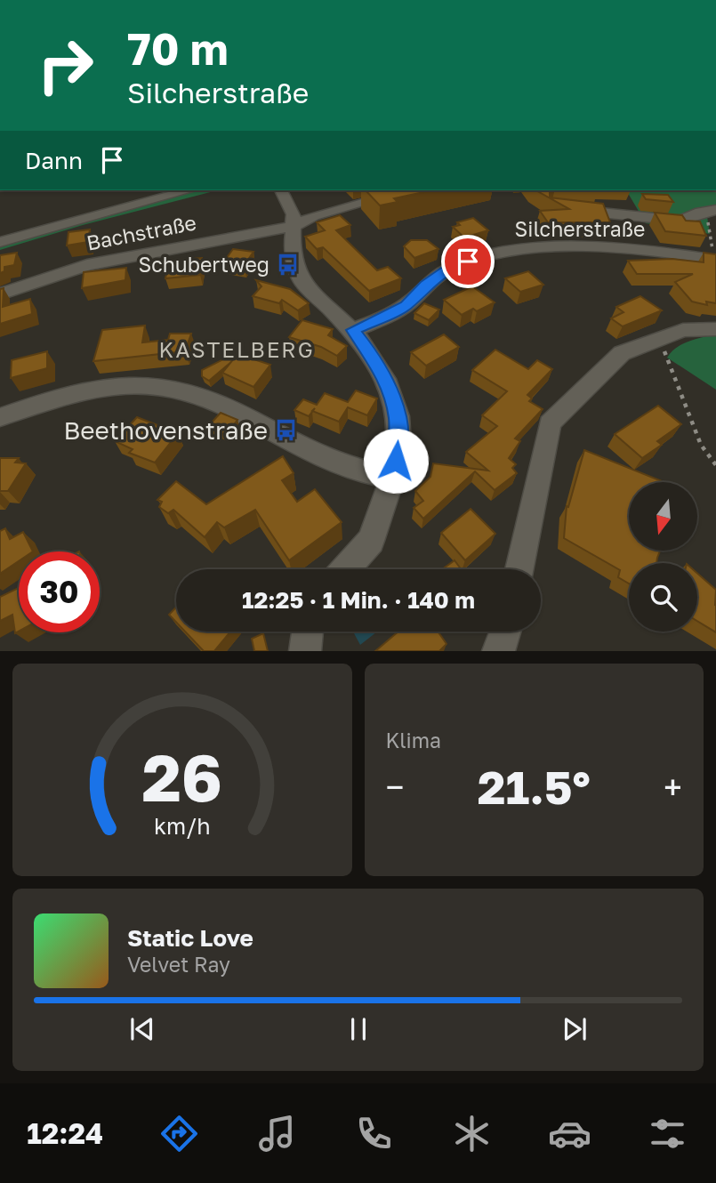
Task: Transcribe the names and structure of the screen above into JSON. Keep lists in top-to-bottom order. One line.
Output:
{"streets":{"street":["Silcherstraße","Bachstraße"]},"districts":["KASTELBERG"],"places":{"bus stop":["Schubertweg","Beethovenstraße"]},"north":"bottom","page":{"turn":["70 m","Silcherstraße"],"then":"Dann","limit":"30","trip":"12:25 · 1 Min. · 140 m","tile":"Klima","heat":["−","21.5°","+"],"song":["Static Love","Velvet Ray"],"tabs":"12:24","gauge":["26","km/h"]}}
